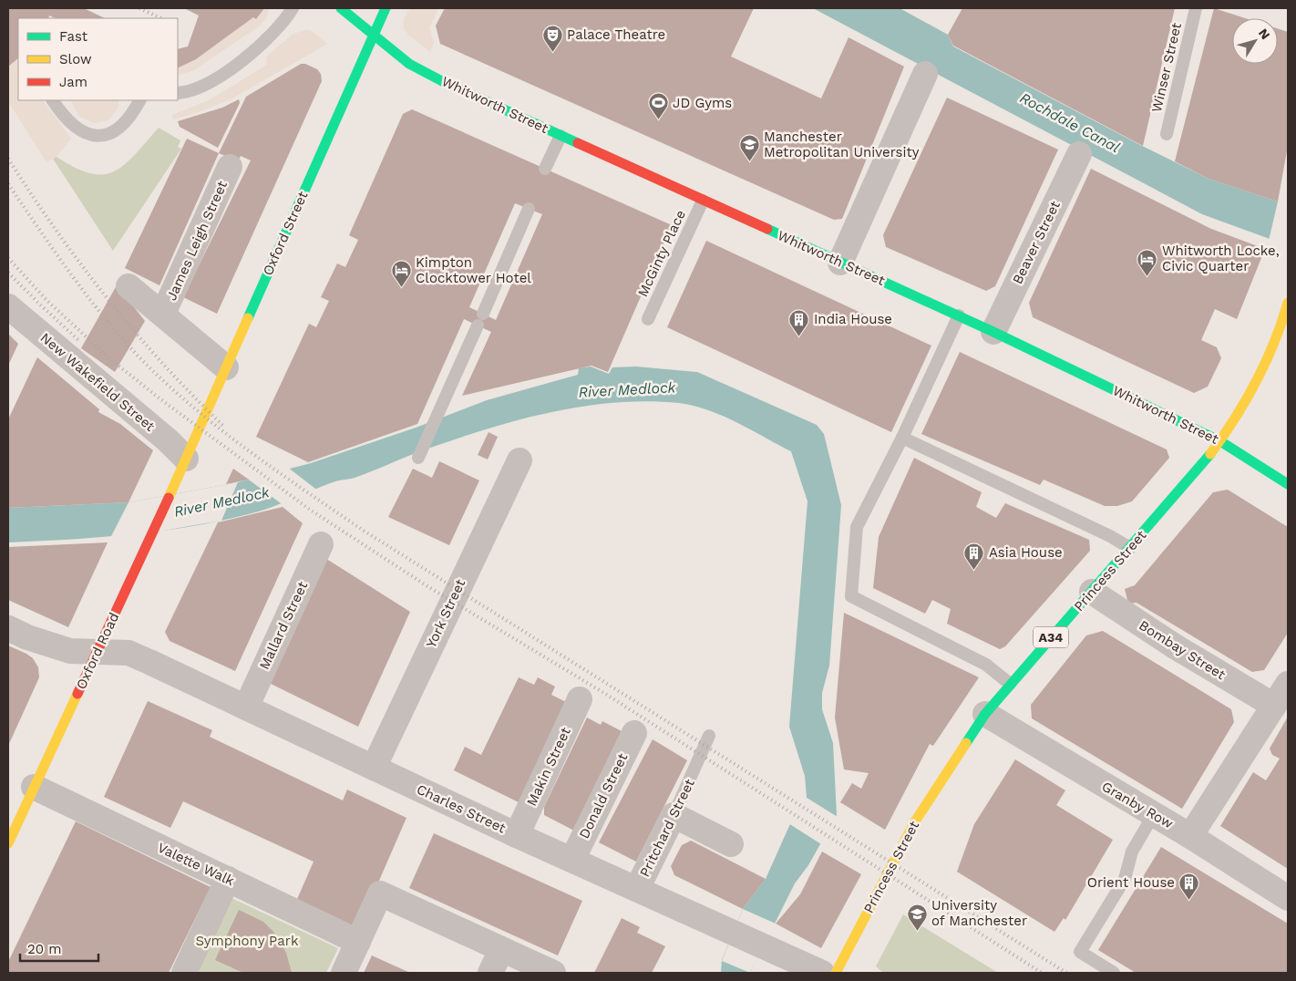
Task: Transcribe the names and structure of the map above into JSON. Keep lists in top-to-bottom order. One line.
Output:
{"streets":{"main road":["Whitworth Street","Oxford Street","Princess Street","A34","Oxford Road"],"street":["James Leigh Street","Beaver Street","New Wakefield Street","York Street","Mallard Street","Bombay Street","Makin Street","Donald Street","Granby Row","Charles Street","Pritchard Street","Valette Walk"],"lane":["Winser Street","McGinty Place"]},"crossings":[["Whitworth Street","Oxford Street"],["Whitworth Street","Beaver Street"],["Whitworth Street","McGinty Place"],["Whitworth Street","Princess Street"],["Oxford Street","New Wakefield Street"],["Oxford Street","Oxford Road"],["New Wakefield Street","Oxford Road"],["Princess Street","Bombay Street"],["Princess Street","Granby Row"],["York Street","Charles Street"],["Mallard Street","Charles Street"],["Oxford Road","Charles Street"],["Oxford Road","Valette Walk"],["Makin Street","Charles Street"],["Donald Street","Charles Street"],["Charles Street","Pritchard Street"]],"water":["Rochdale Canal","River Medlock"],"parks":["Symphony Park"],"places":{"theatre":["Palace Theatre"],"sports":["JD Gyms"],"school or university":["Manchester Metropolitan University","University of Manchester"],"hotel":["Whitworth Locke, Civic Quarter","Kimpton Clocktower Hotel"],"building":["India House","Asia House","Orient House"]},"legend":["Fast","Slow","Jam"],"scale_bar":"20 m","north":"top right"}
